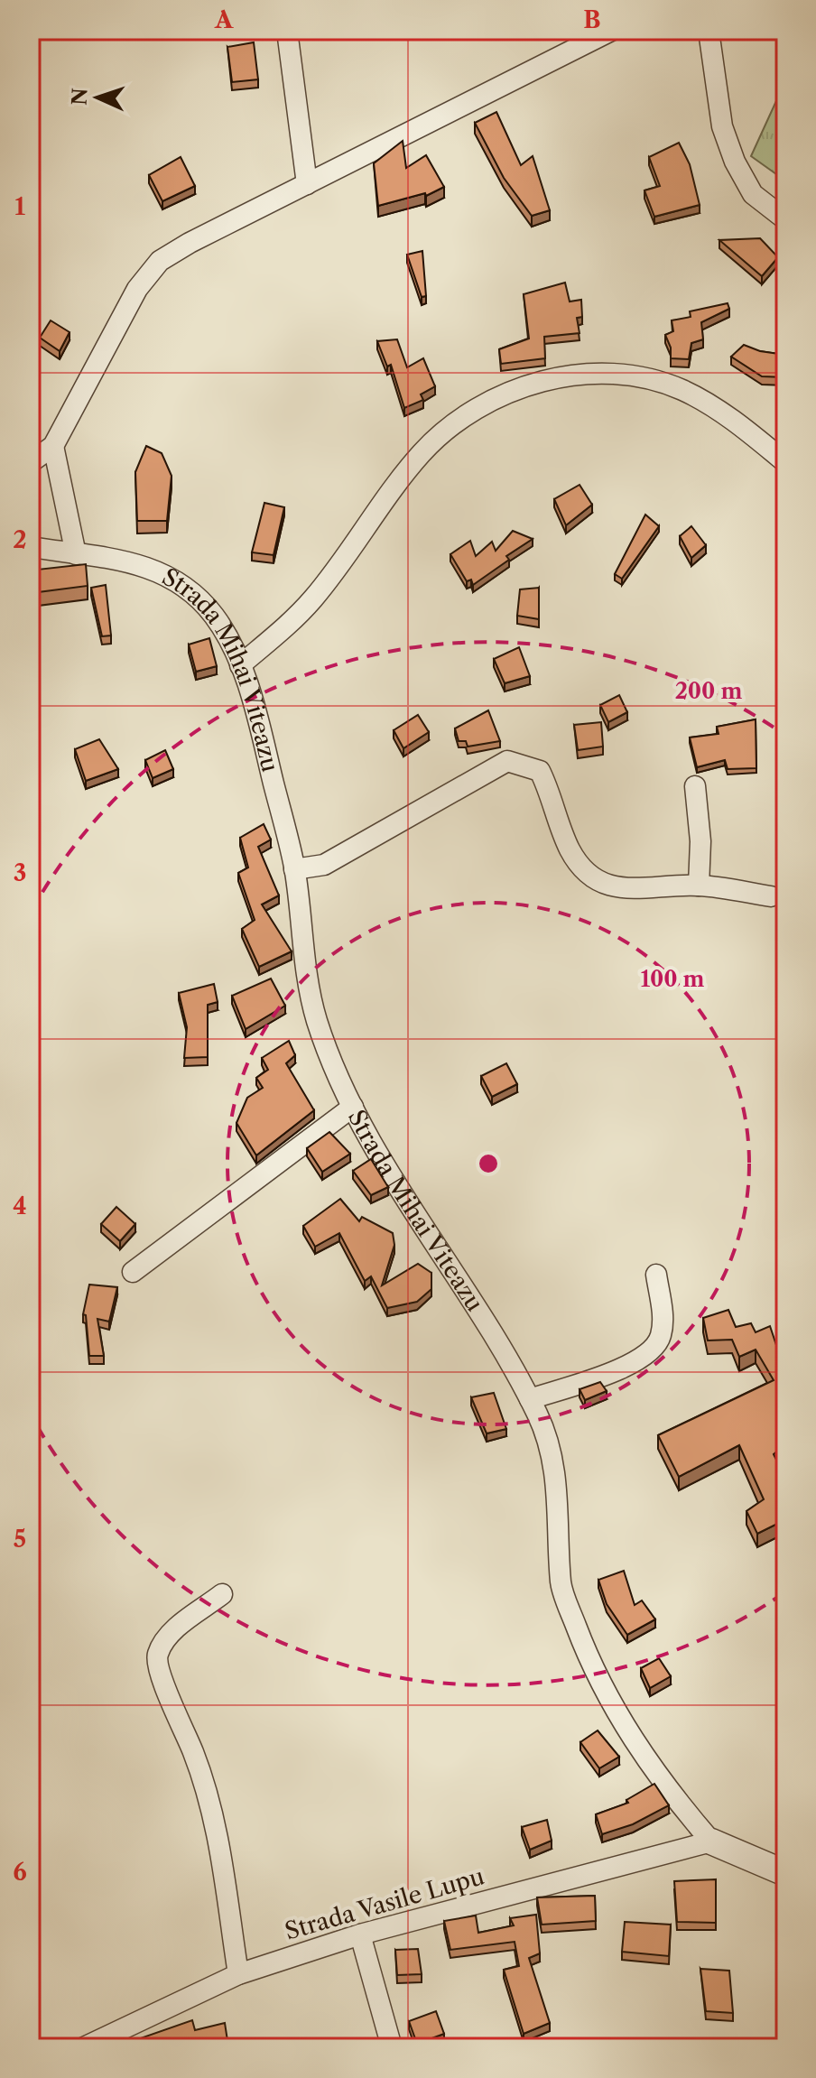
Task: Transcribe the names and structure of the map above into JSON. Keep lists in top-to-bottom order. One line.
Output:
{"streets":{"street":["Strada Mihai Viteazu","Strada Vasile Lupu"]},"crossings":[["Strada Mihai Viteazu","Strada Vasile Lupu"]],"north":"left","grid":{"columns":["A","B"],"rows":["1","2","3","4","5","6"]},"rings":["200 m","100 m"]}
